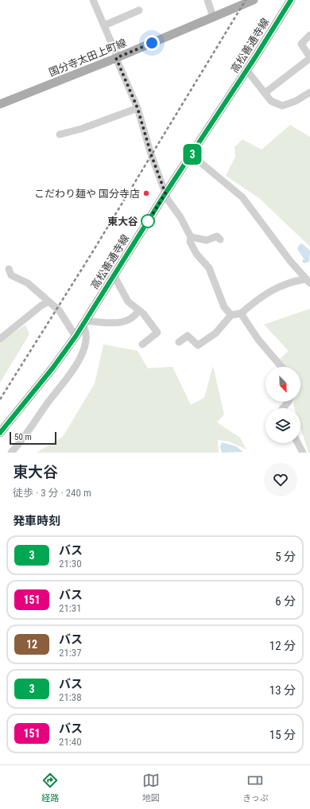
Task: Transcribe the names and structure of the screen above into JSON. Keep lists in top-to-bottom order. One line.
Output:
{"streets":{"main road":["高松善通寺線","国分寺太田上町線"]},"places":["こだわり麺や 国分寺店","東大谷"],"lines":["bus line 3"],"scale_bar":"50 m","north":"bottom right","page":{"on_map":"3","scale":"50 m","heading":[["東大谷","徒歩 · 3 分 · 240 m"],"発車時刻"],"list":[{"mark":"3","name":"バス","note":"21:30","value":"5 分"},{"mark":"151","name":"バス","note":"21:31","value":"6 分"},{"mark":"12","name":"バス","note":"21:37","value":"12 分"},{"mark":"3","name":"バス","note":"21:38","value":"13 分"},{"mark":"151","name":"バス","note":"21:40","value":"15 分"}],"tabs":["経路","地図","きっぷ"]}}
